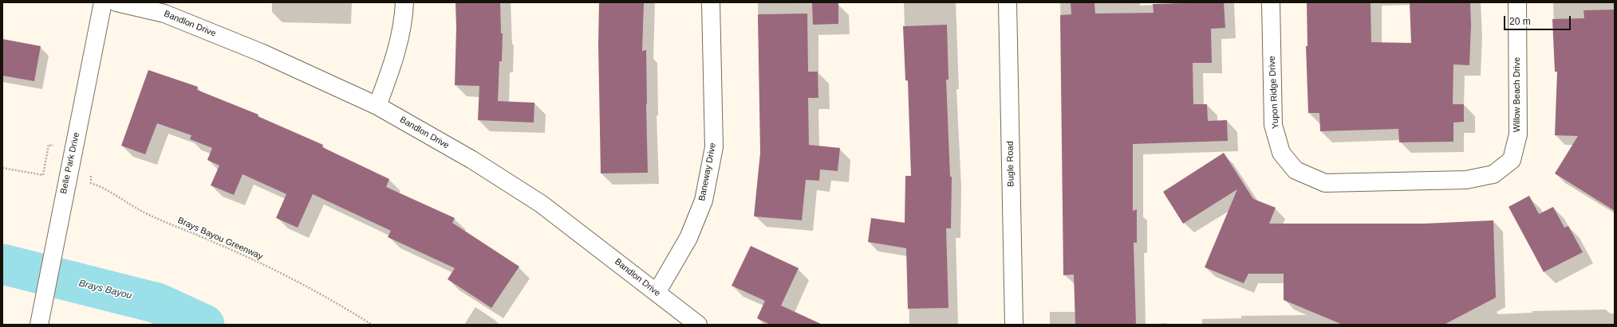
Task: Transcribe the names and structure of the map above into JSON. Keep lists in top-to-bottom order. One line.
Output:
{"streets":{"street":["Bandlon Drive","Yupon Ridge Drive","Willow Beach Drive","Belle Park Drive","Bugle Road","Baneway Drive"],"path":["Brays Bayou Greenway"]},"crossings":[["Bandlon Drive","Baneway Drive"],["Yupon Ridge Drive","Willow Beach Drive"]],"water":["Brays Bayou"],"scale_bar":"20 m"}
